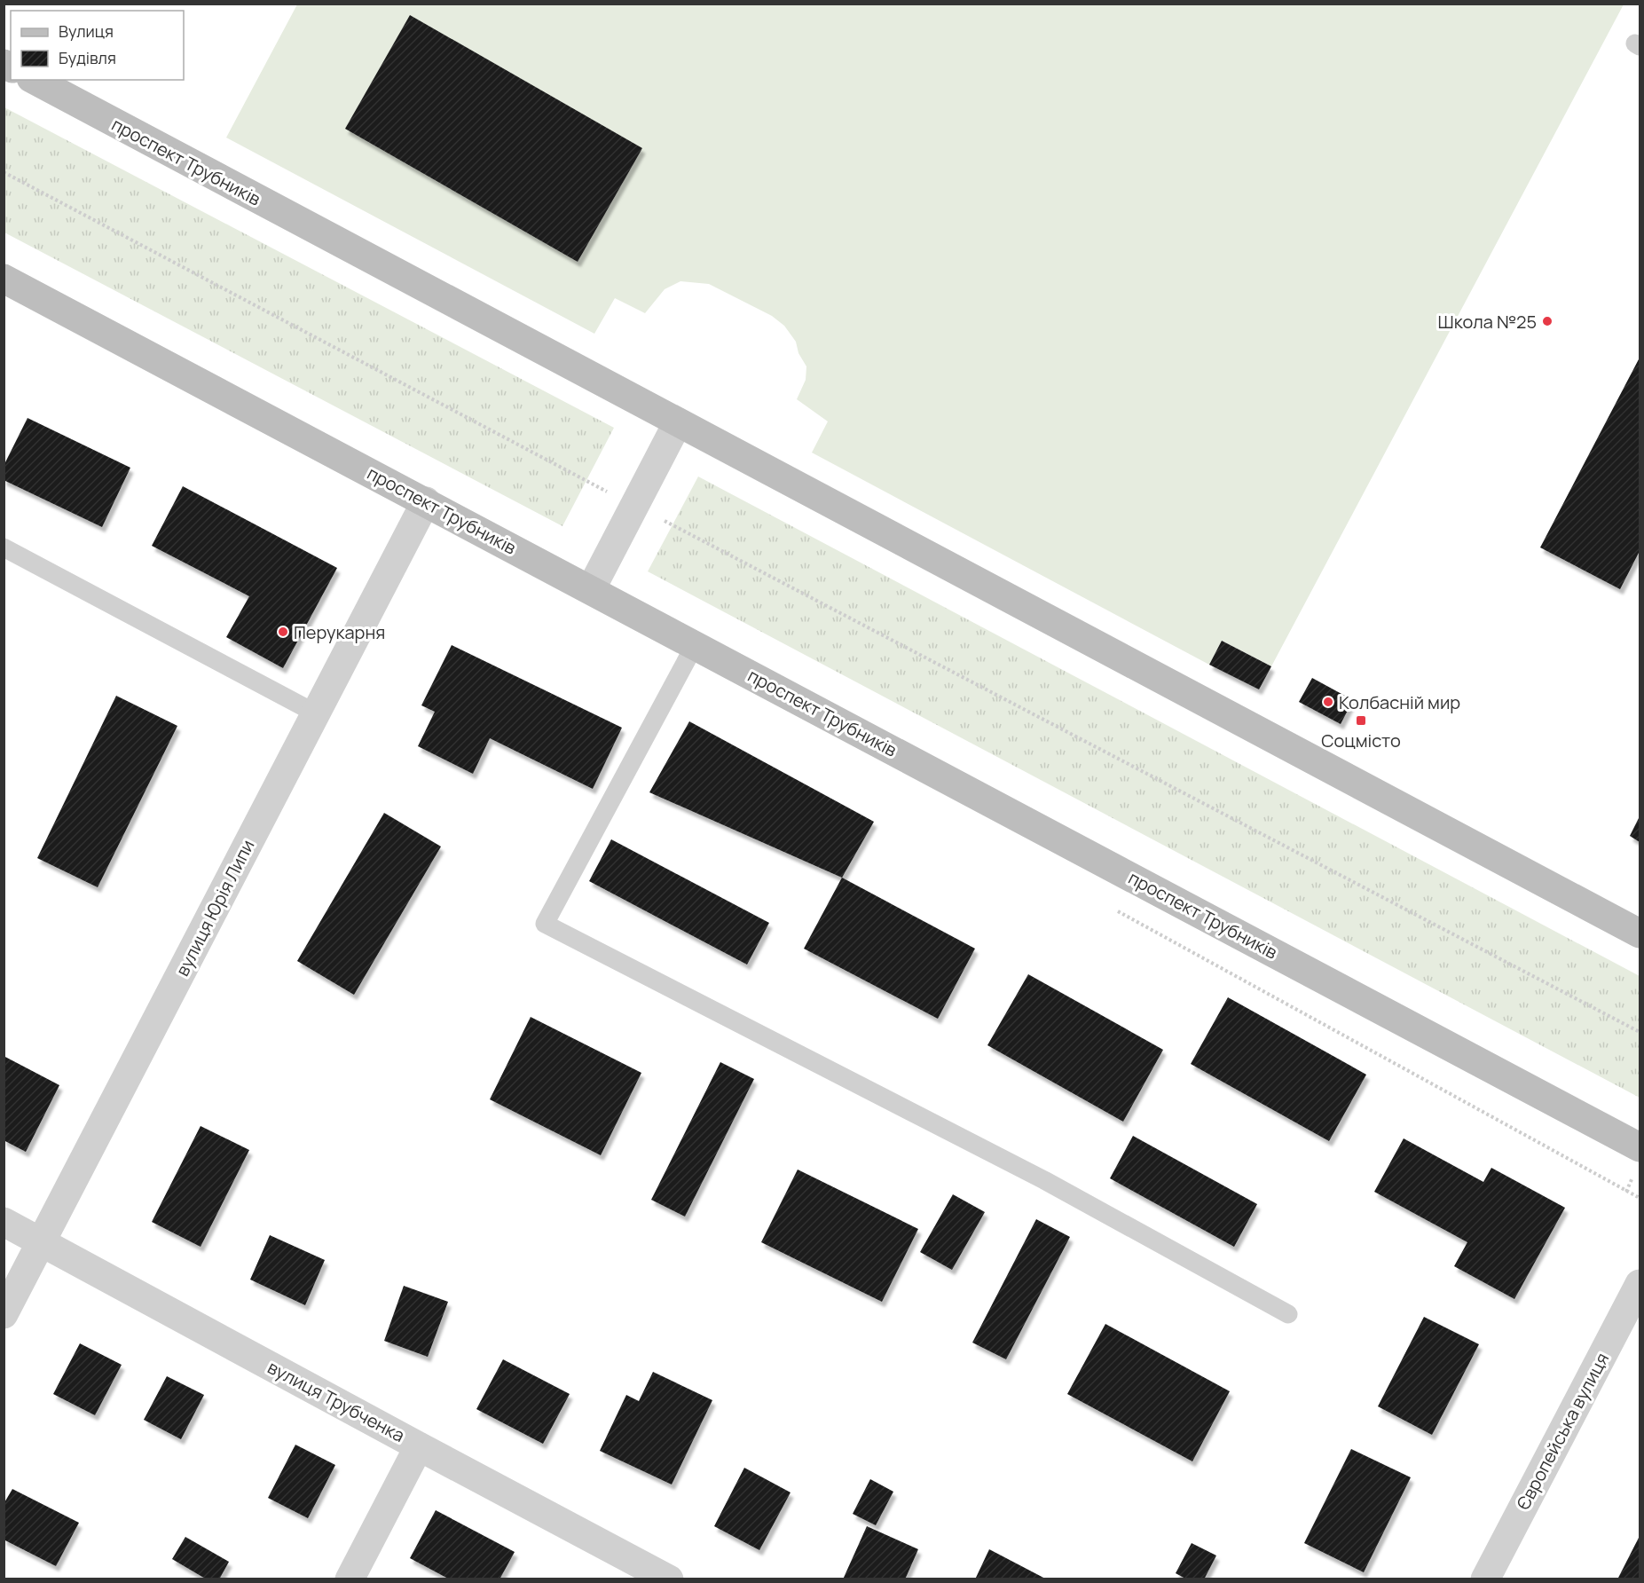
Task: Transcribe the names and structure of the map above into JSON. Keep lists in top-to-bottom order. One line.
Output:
{"streets":{"main road":["проспект Трубників"],"street":["вулиця Юрія Липи","вулиця Трубченка","Європейська вулиця"]},"crossings":[["проспект Трубників","вулиця Юрія Липи"],["вулиця Юрія Липи","вулиця Трубченка"]],"places":{"other":["Школа №25","Перукарня","Колбасній мир"],"transit":["Соцмісто"]},"legend":["Вулиця","Будівля"]}
